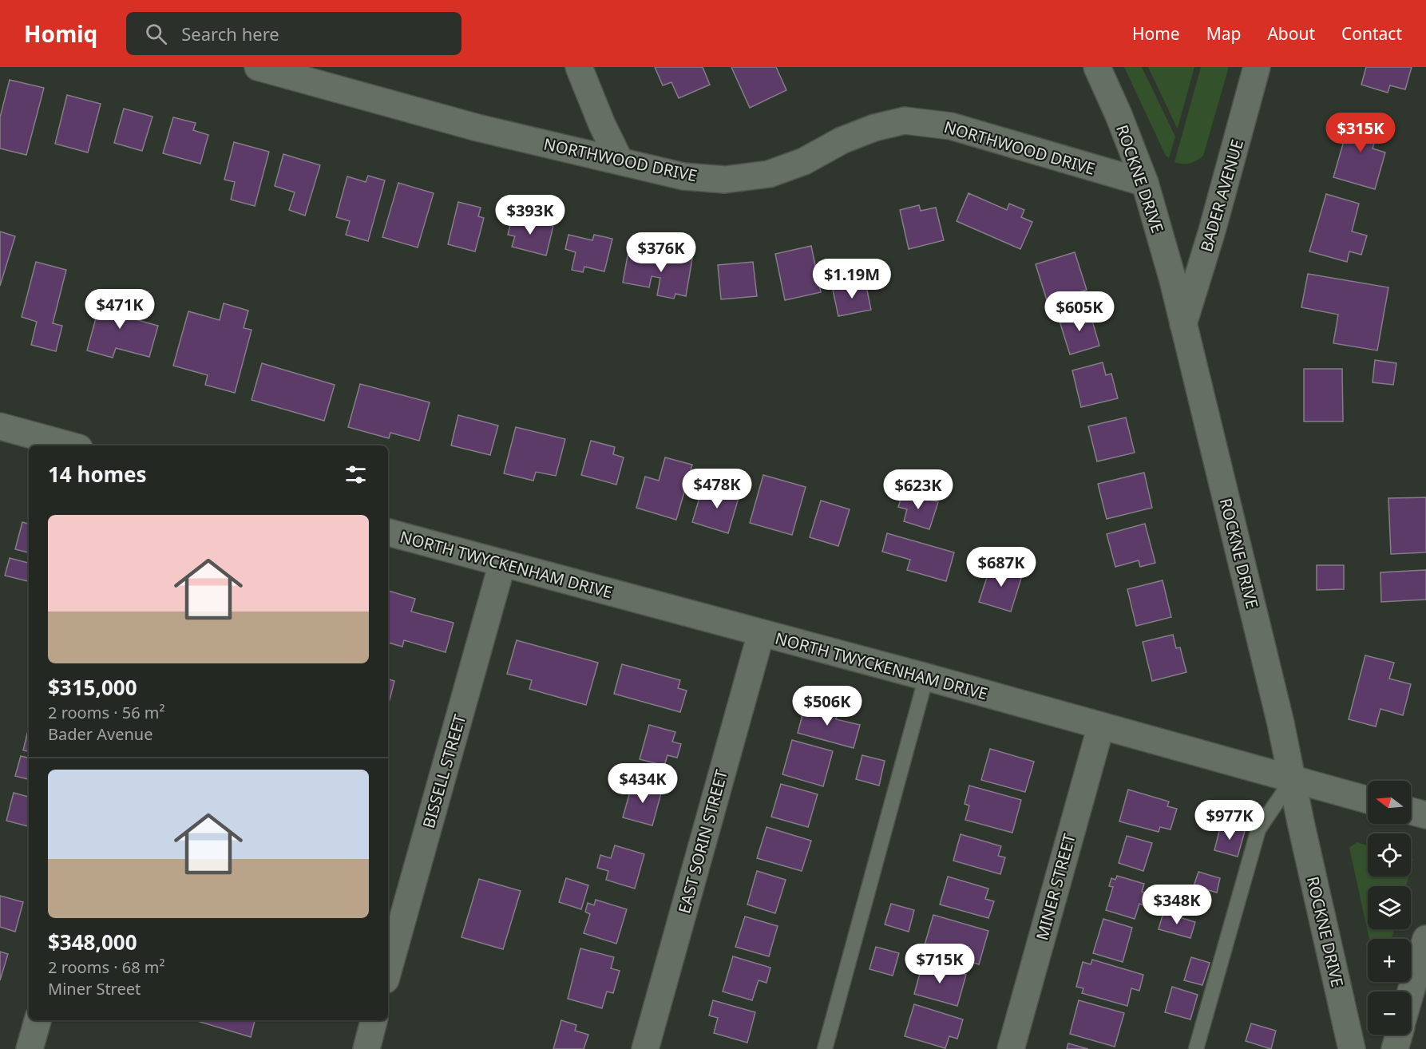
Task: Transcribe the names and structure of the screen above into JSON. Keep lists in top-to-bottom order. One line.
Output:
{"streets":{"street":["NORTHWOOD DRIVE","ROCKNE DRIVE","BADER AVENUE","NORTH TWYCKENHAM DRIVE","BISSELL STREET","EAST SORIN STREET","MINER STREET"]},"crossings":[["NORTHWOOD DRIVE","ROCKNE DRIVE"],["ROCKNE DRIVE","BADER AVENUE"],["ROCKNE DRIVE","NORTH TWYCKENHAM DRIVE"],["NORTH TWYCKENHAM DRIVE","BISSELL STREET"],["NORTH TWYCKENHAM DRIVE","EAST SORIN STREET"],["NORTH TWYCKENHAM DRIVE","MINER STREET"]],"north":"left","page":{"header":"Homiq","search":"Search here","nav":["Home","Map","About","Contact"],"price":["$315K","$393K","$376K","$1.19M","$471K","$605K","$478K","$623K","$687K","$506K","$434K","$977K","$348K","$715K"],"heading":"14 homes","list":[{"name":"$315,000","note":"2 rooms · 56 m² · Bader Avenue"},{"name":"$348,000","note":"2 rooms · 68 m² · Miner Street"}],"map_buttons":["+","−"]}}
